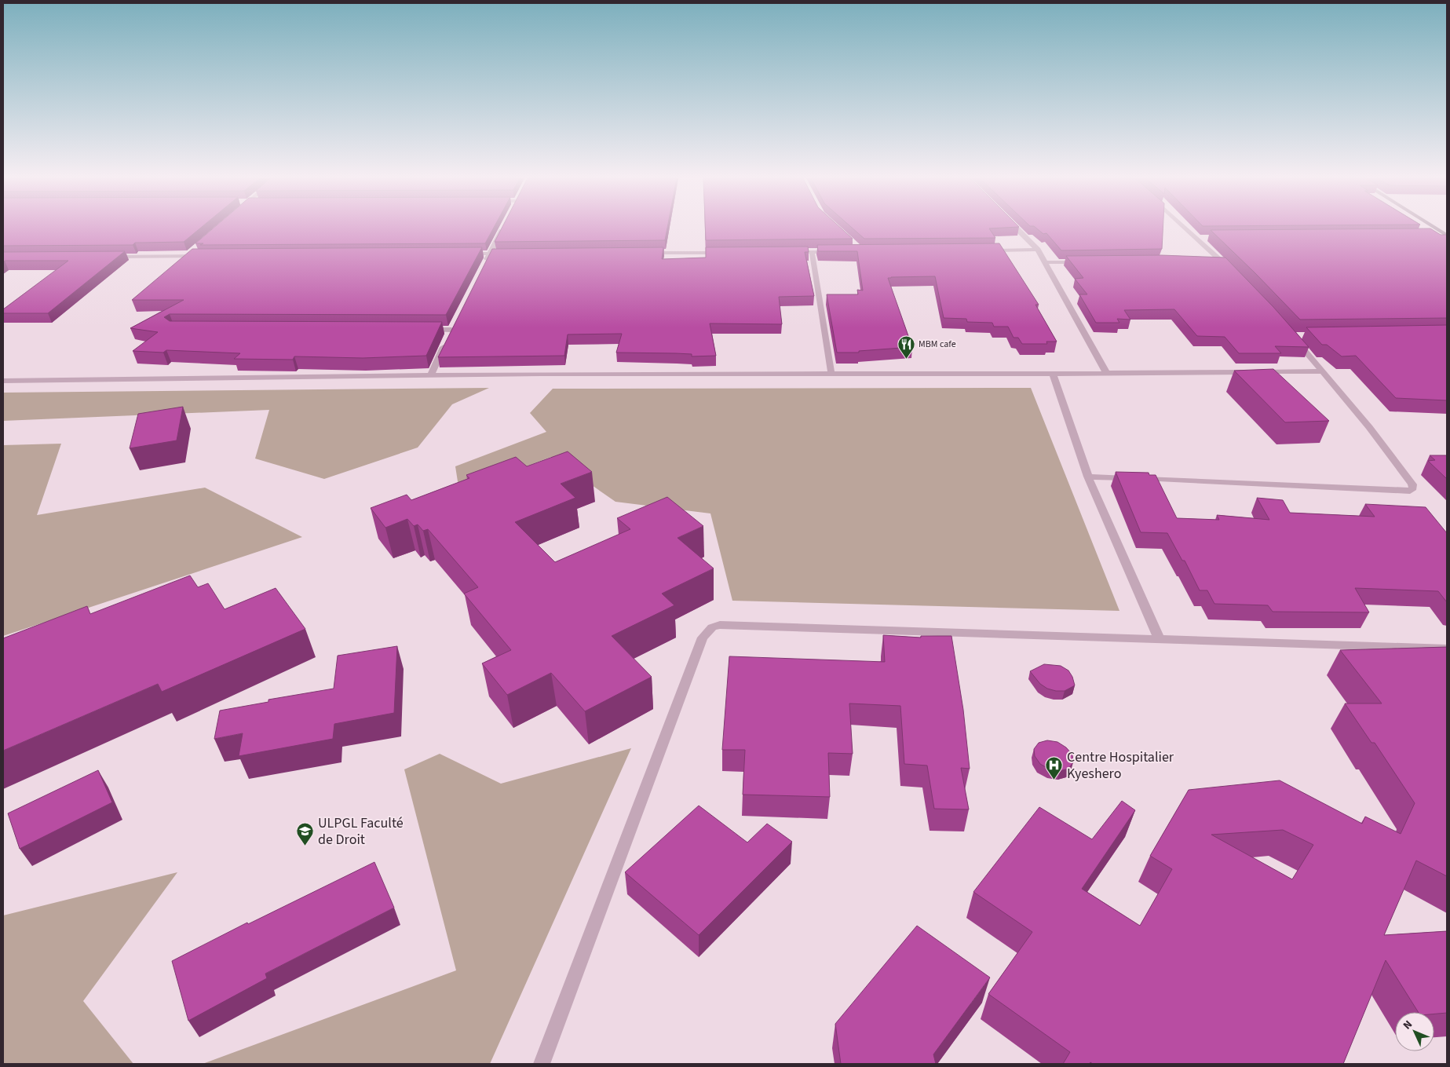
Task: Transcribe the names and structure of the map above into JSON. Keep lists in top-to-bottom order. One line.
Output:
{"places":{"restaurant":["MBM cafe"],"hospital":["Centre Hospitalier Kyeshero"],"school or university":["ULPGL Faculté de Droit"]},"north":"top left"}
